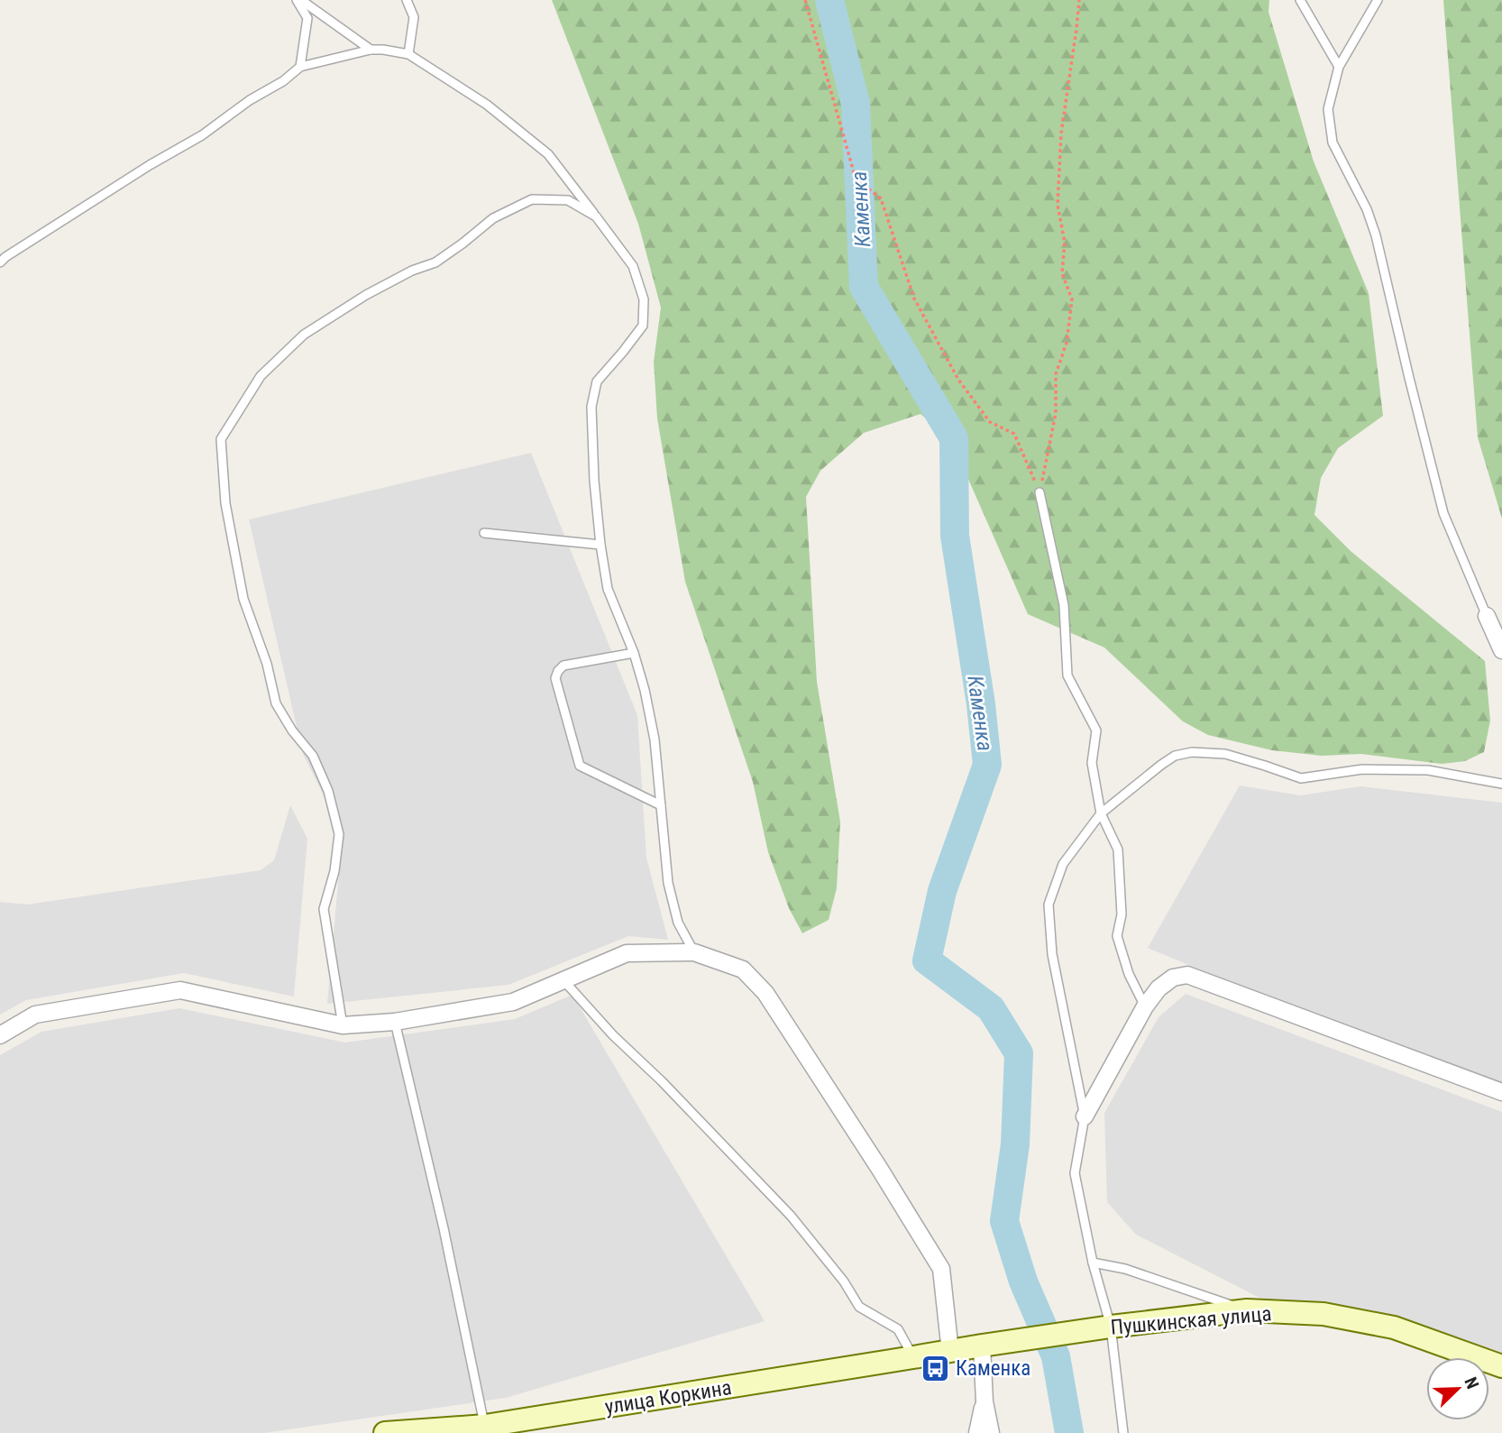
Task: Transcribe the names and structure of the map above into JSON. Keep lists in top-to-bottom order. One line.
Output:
{"streets":{"main road":["Пушкинская улица","улица Коркина"]},"crossings":[["Пушкинская улица","улица Коркина"]],"water":["Каменка"],"places":{"bus stop":["Каменка"]},"north":"top right"}
